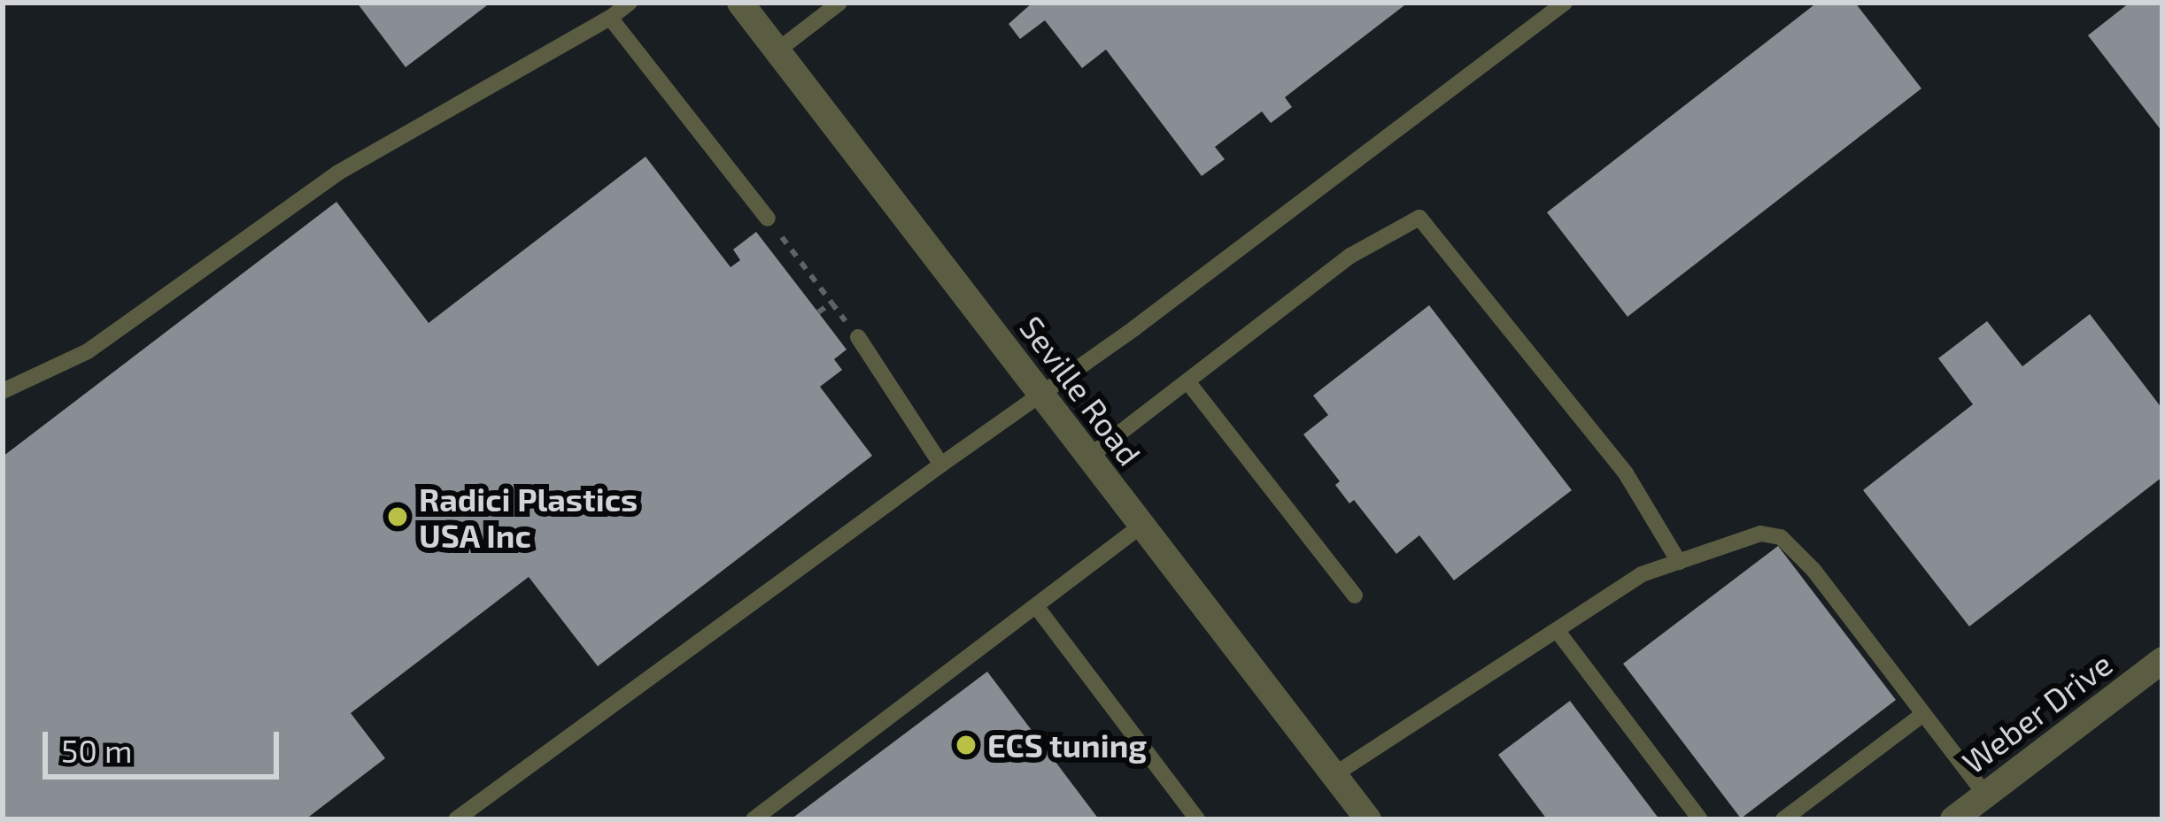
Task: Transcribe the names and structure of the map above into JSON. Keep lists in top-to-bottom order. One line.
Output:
{"streets":{"street":["Seville Road","Weber Drive"]},"places":["Radici Plastics USA Inc","ECS tuning"],"scale_bar":"50 m"}
